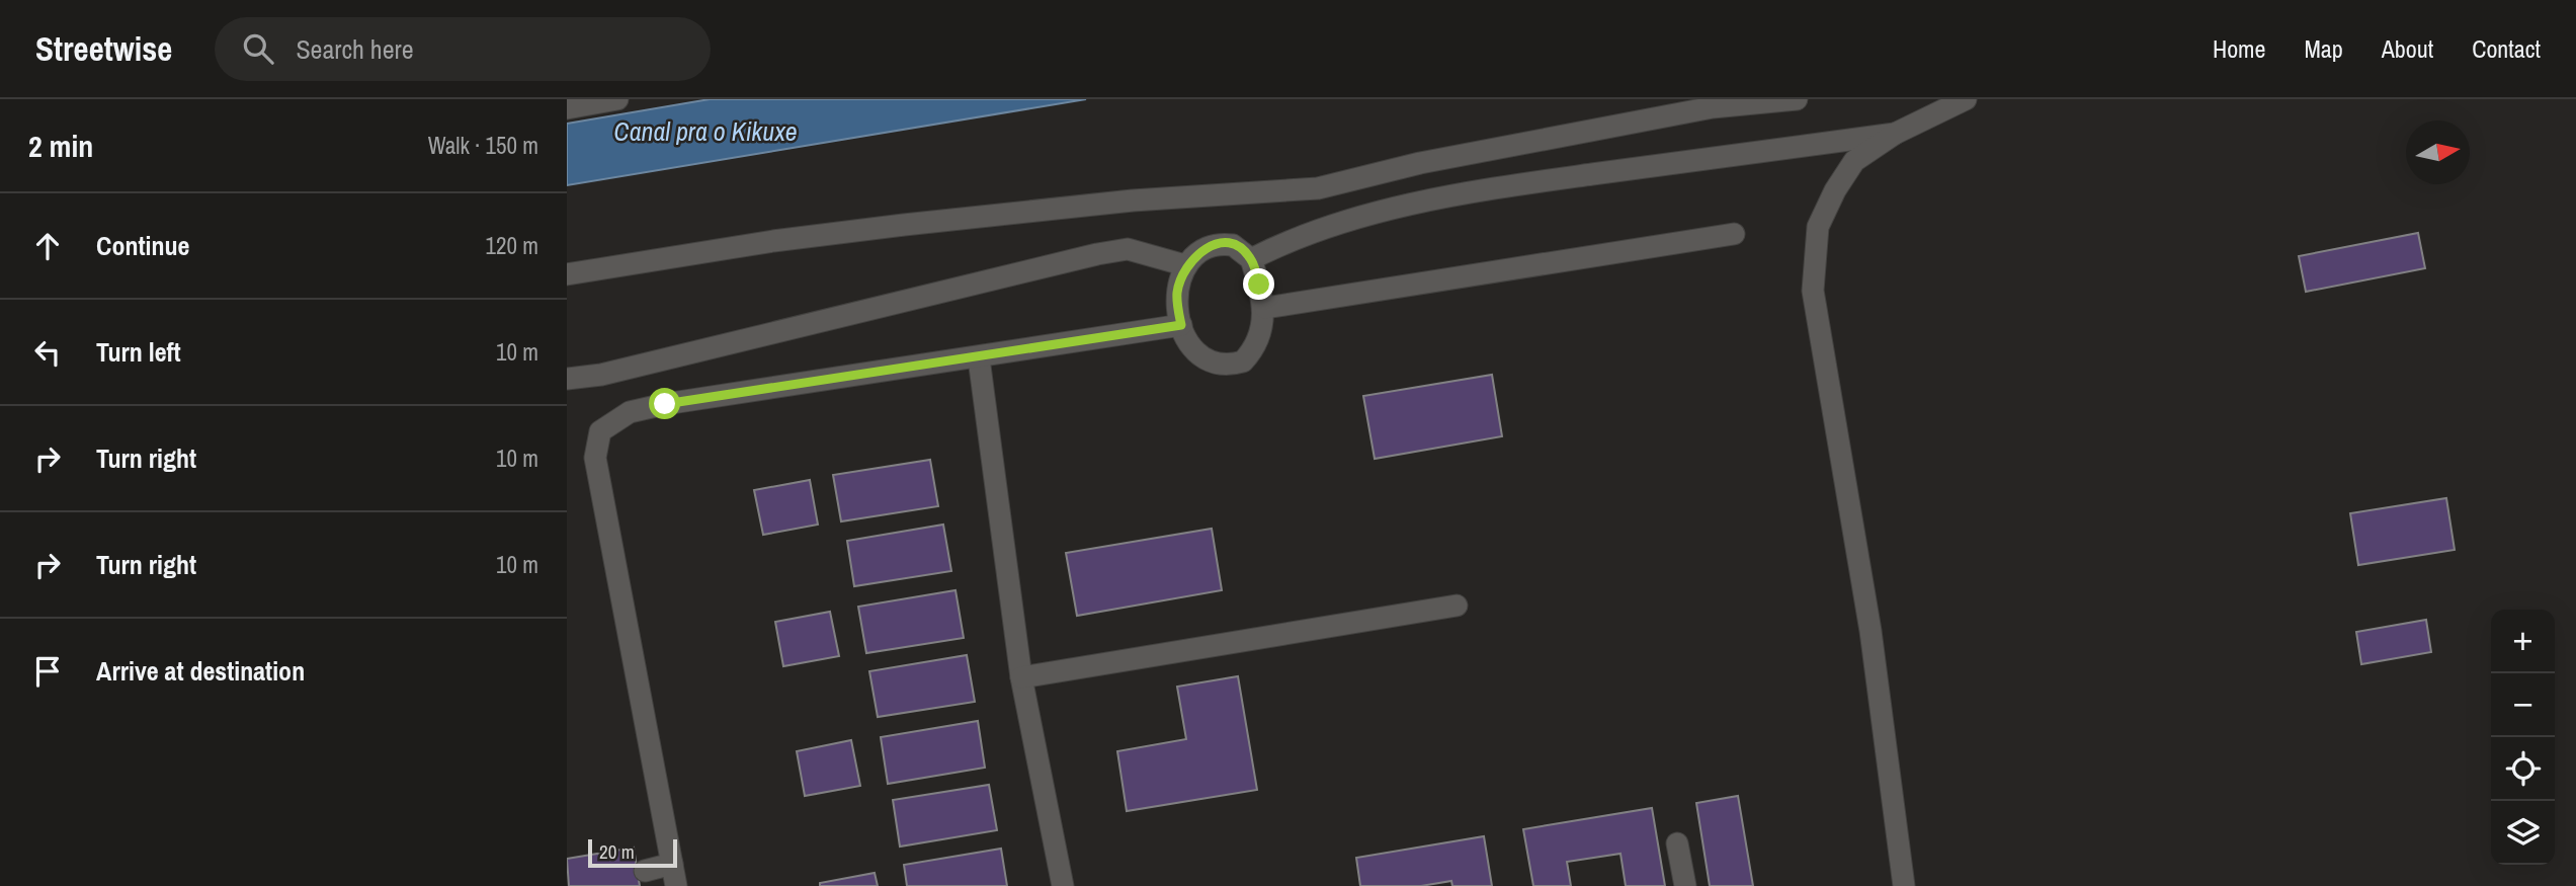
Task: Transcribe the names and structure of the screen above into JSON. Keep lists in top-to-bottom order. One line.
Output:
{"water":["Canal pra o Kikuxe"],"scale_bar":"20 m","north":"right","page":{"header":"Streetwise","search":"Search here","nav":["Home","Map","About","Contact"],"heading":["2 min","Walk · 150 m"],"list":[["Continue","120 m"],["Turn left","10 m"],["Turn right","10 m"],["Turn right","10 m"],"Arrive at destination"],"map_buttons":["+","−"],"scale":"20 m"}}
